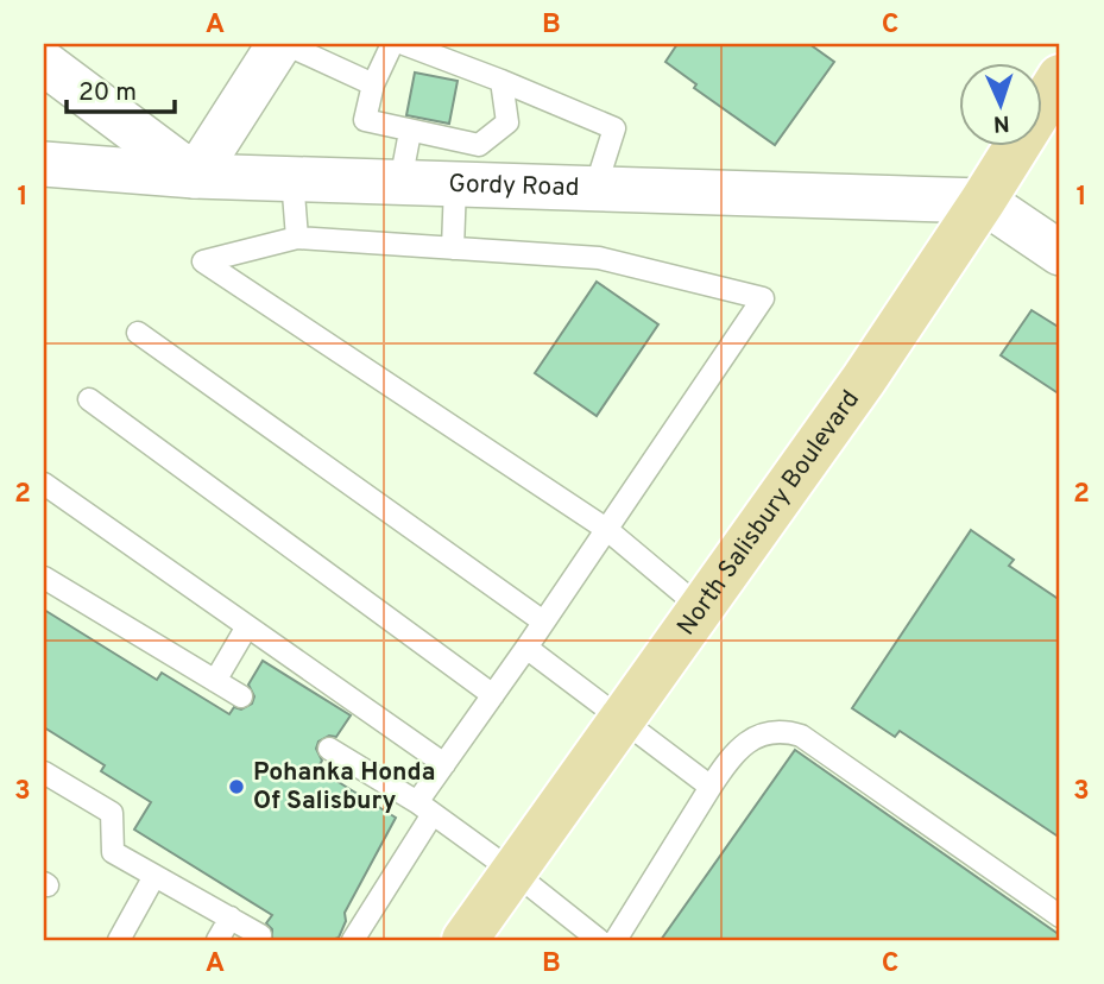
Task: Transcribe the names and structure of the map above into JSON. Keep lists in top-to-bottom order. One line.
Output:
{"streets":{"main road":["North Salisbury Boulevard"],"street":["Gordy Road"]},"crossings":[["Gordy Road","North Salisbury Boulevard"]],"places":["Pohanka Honda Of Salisbury"],"scale_bar":"20 m","north":"bottom","grid":{"columns":["A","B","C"],"rows":["1","2","3"]}}
